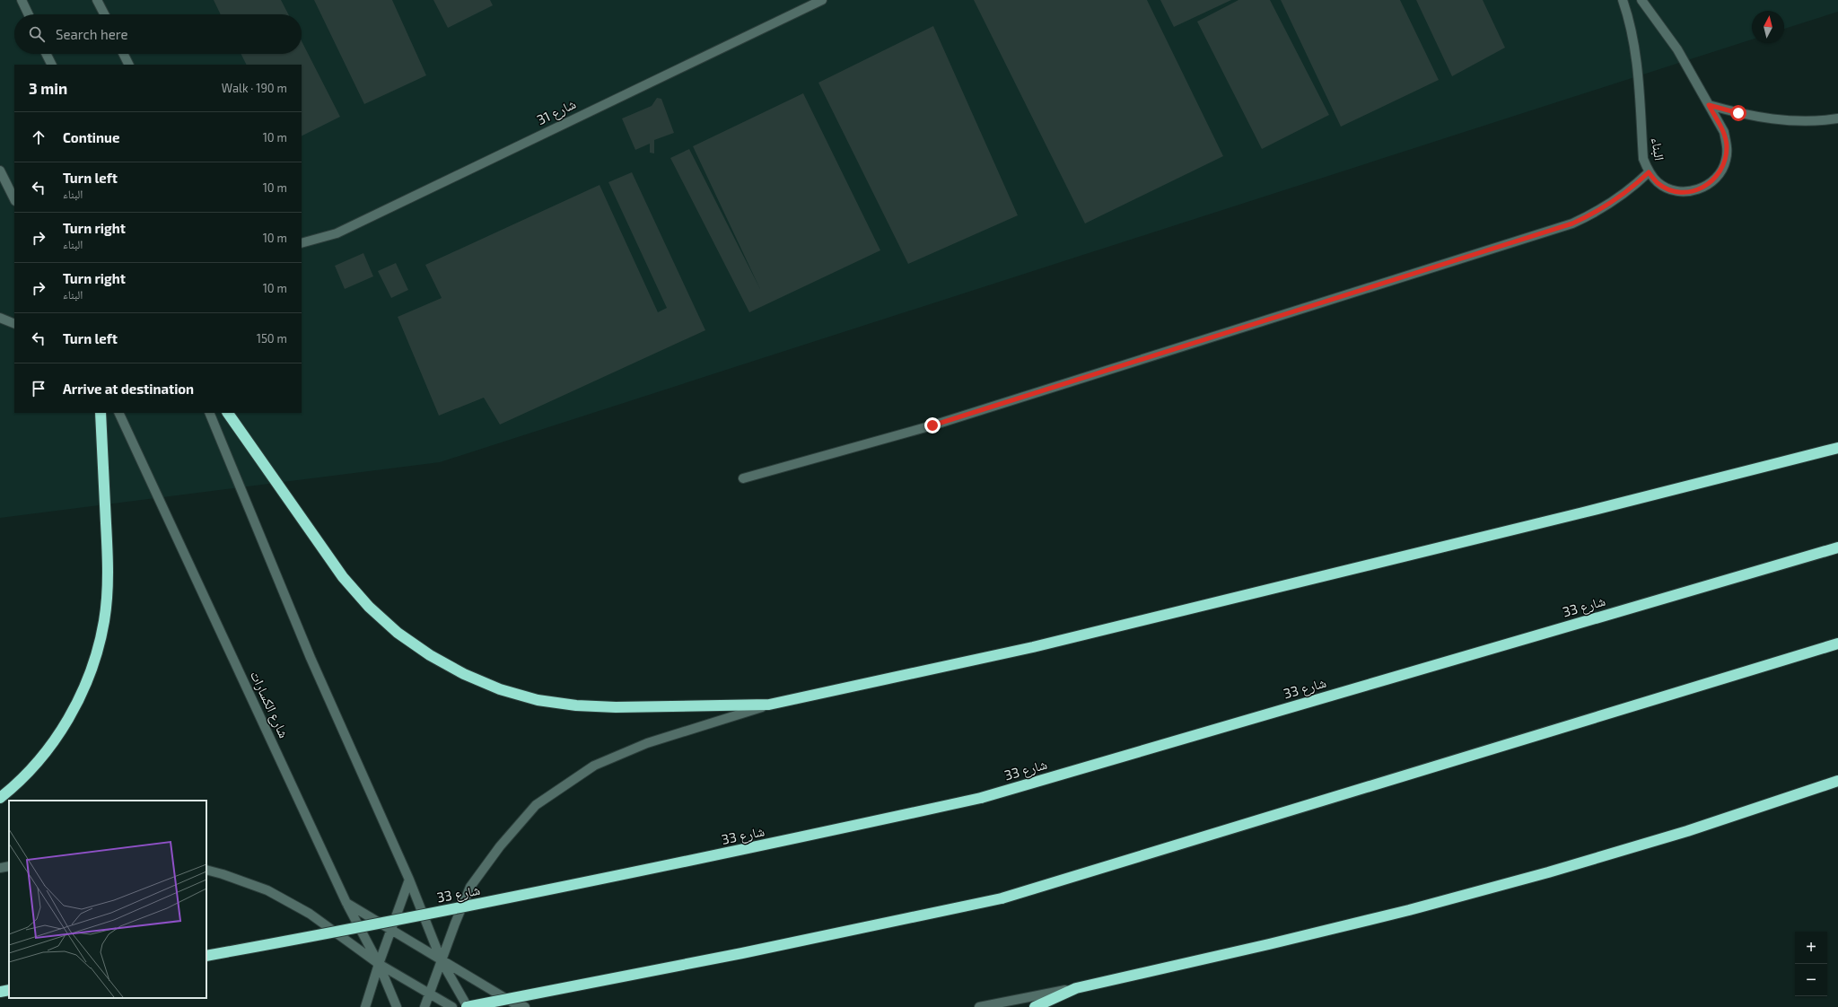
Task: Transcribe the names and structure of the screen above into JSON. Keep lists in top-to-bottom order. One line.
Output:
{"streets":{"highway":["شارع 33"],"street":["شارع 31","البناء","شارع الكسارات"]},"north":"top","page":{"search":"Search here","heading":["3 min","Walk · 190 m"],"list":[["Continue","10 m"],["Turn left","البناء","10 m"],["Turn right","البناء","10 m"],["Turn right","البناء","10 m"],["Turn left","150 m"],"Arrive at destination"],"map_buttons":["+","−"]}}
